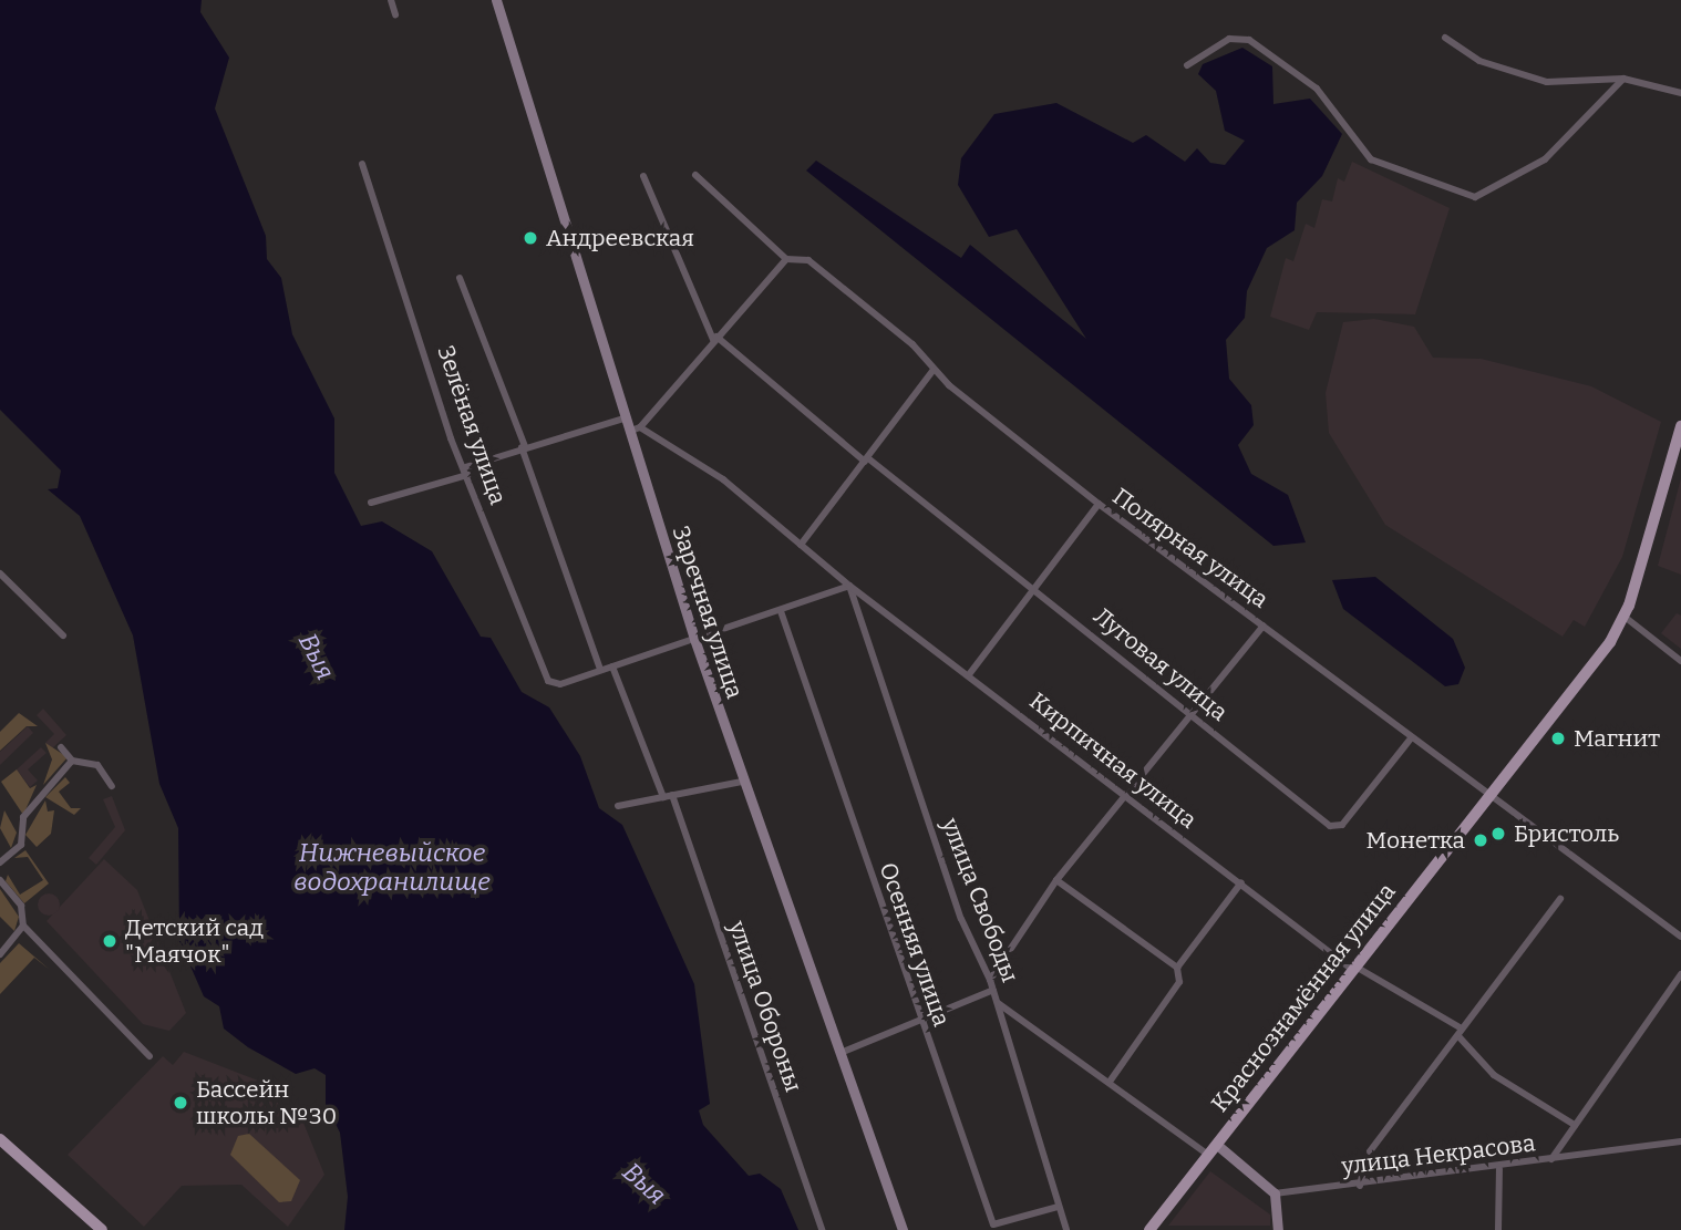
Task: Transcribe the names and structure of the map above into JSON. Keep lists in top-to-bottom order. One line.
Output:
{"streets":{"main road":["Краснознамённая улица"],"street":["Зелёная улица","Полярная улица","Заречная улица","Луговая улица","Кирпичная улица","улица Свободы","Осенняя улица","улица Обороны","улица Некрасова"]},"crossings":[["Полярная улица","Луговая улица"],["Полярная улица","Краснознамённая улица"],["Заречная улица","Кирпичная улица"],["Кирпичная улица","улица Свободы"],["Кирпичная улица","Краснознамённая улица"],["улица Свободы","Осенняя улица"]],"water":["Выя","Нижневыйское водохранилище"],"places":["Андреевская","Магнит","Бристоль","Монетка","Детский сад \"Маячок\"","Бассейн школы №30"]}
